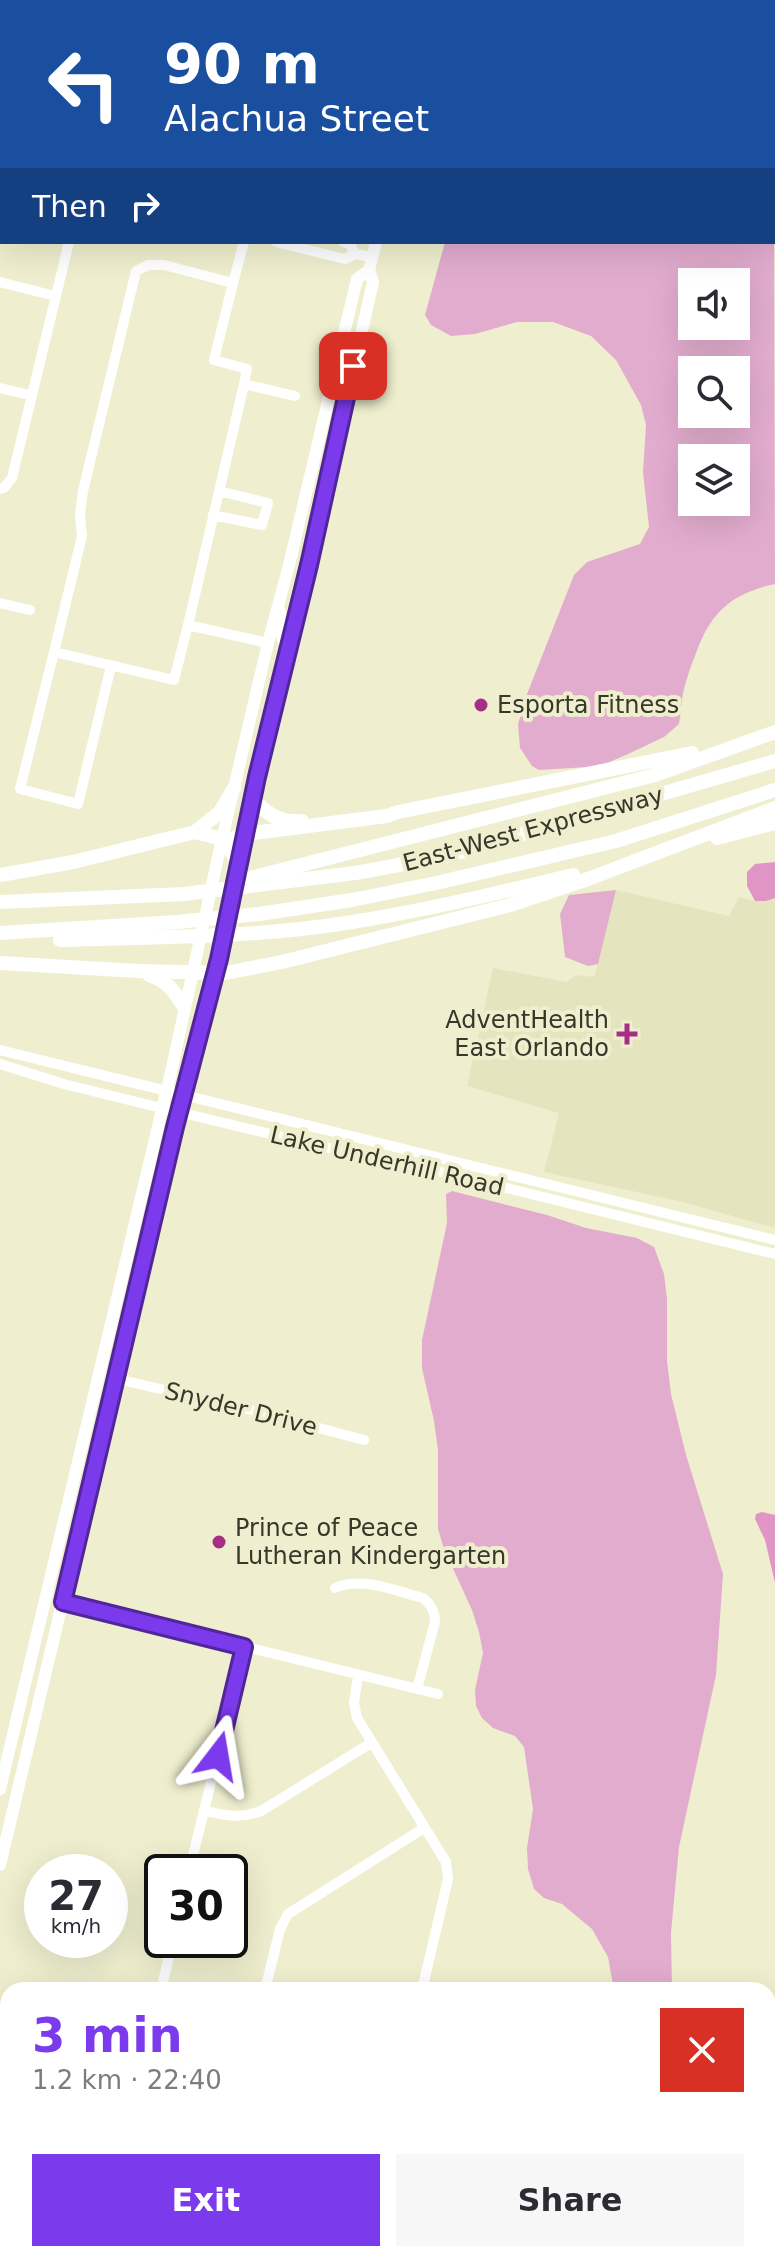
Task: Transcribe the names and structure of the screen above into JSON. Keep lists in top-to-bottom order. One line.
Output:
{"streets":{"highway":["East-West Expressway"],"street":["Lake Underhill Road","Snyder Drive"]},"places":{"other":["Esporta Fitness","Prince of Peace Lutheran Kindergarten"],"health":["AdventHealth East Orlando"]},"page":{"turn":["90 m","Alachua Street"],"then":"Then","speed":"27 km/h","limit":"30","heading":["3 min","1.2 km · 22:40"],"buttons":["Exit","Share"]}}
